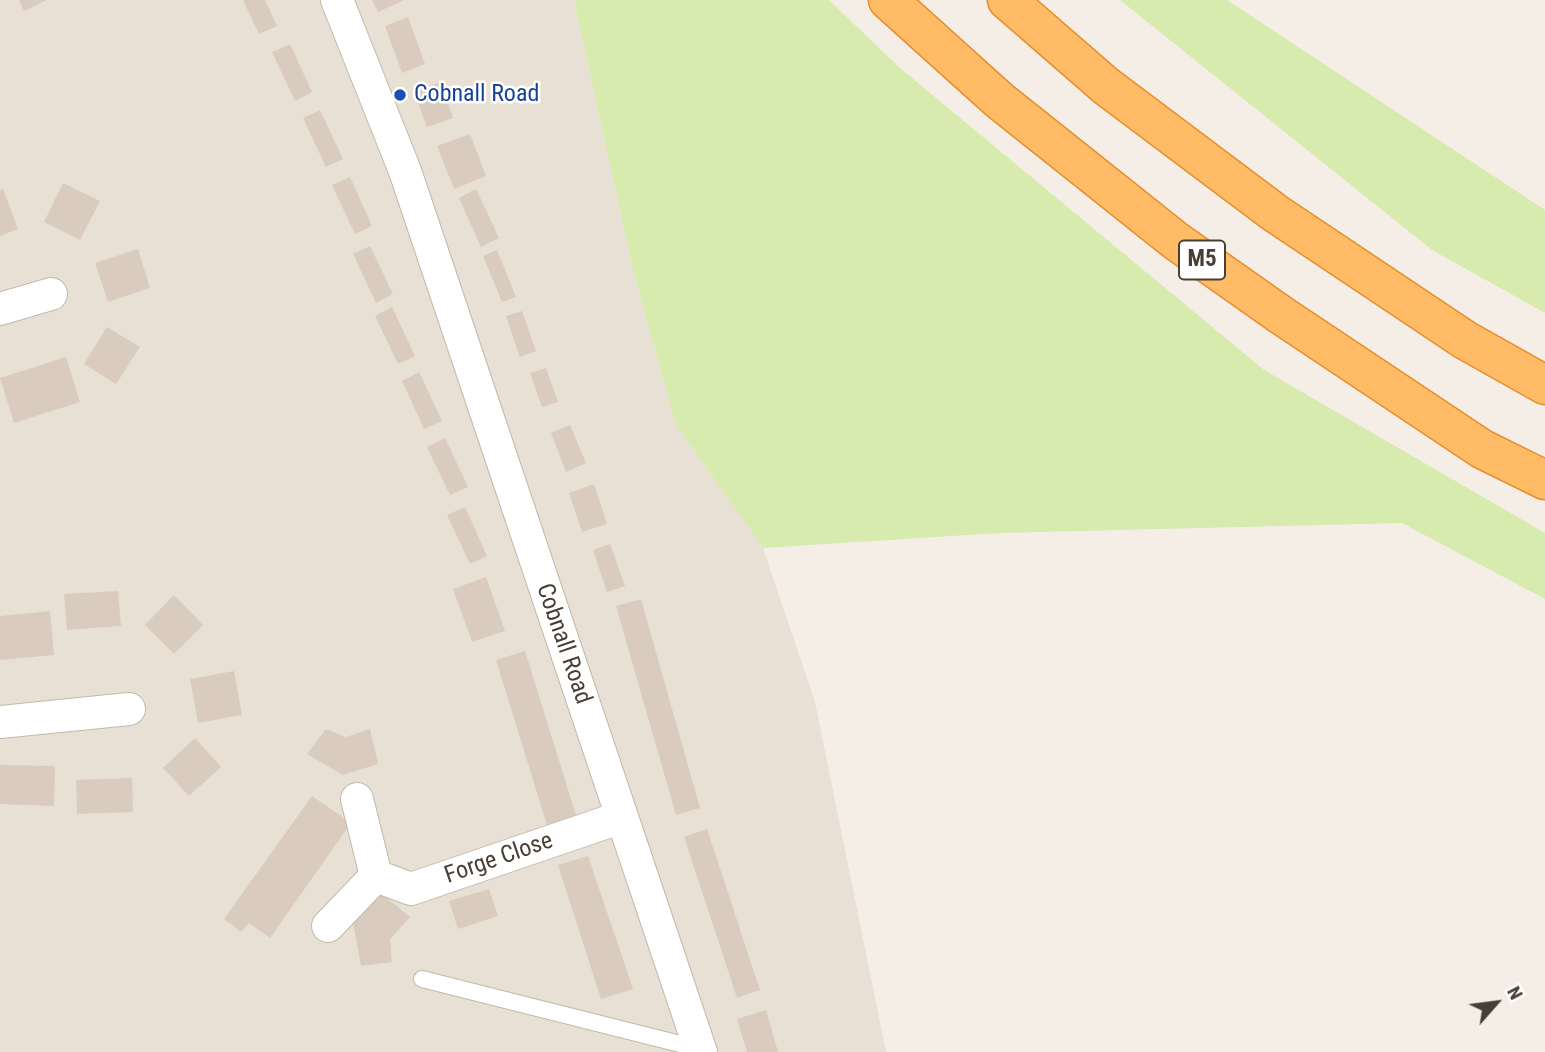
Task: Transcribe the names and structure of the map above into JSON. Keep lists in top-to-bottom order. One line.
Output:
{"streets":{"highway":["M5"],"street":["Cobnall Road","Forge Close"]},"crossings":[["Cobnall Road","Forge Close"]],"places":["Cobnall Road"],"north":"top right"}
